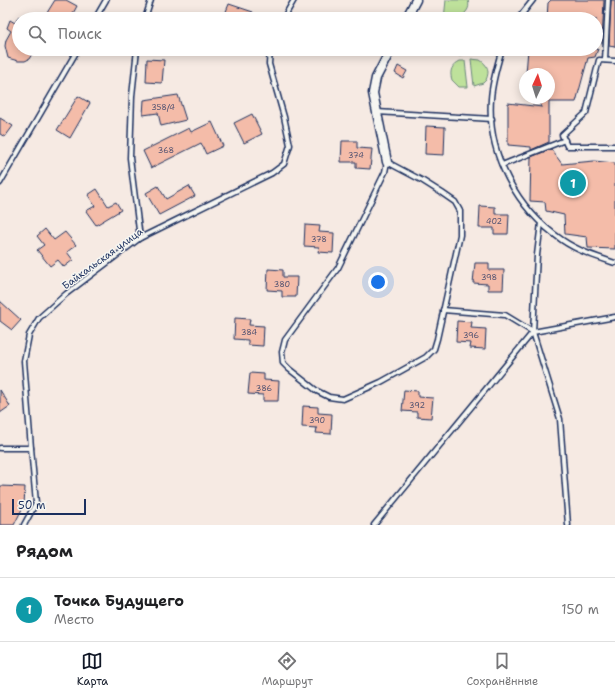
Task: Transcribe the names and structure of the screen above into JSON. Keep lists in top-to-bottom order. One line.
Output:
{"streets":{"lane":["Байкальская улица"]},"house_numbers":["358/4","368","374","402","378","398","380","384","396","386","392","390"],"scale_bar":"50 m","north":"top","page":{"search":"Поиск","pins":"1","scale":"50 m","heading":"Рядом","list":[{"mark":"1","name":"Точка Будущего","note":"Место","value":"150 m"}],"nav":["Карта","Маршрут","Сохранённые"]}}
